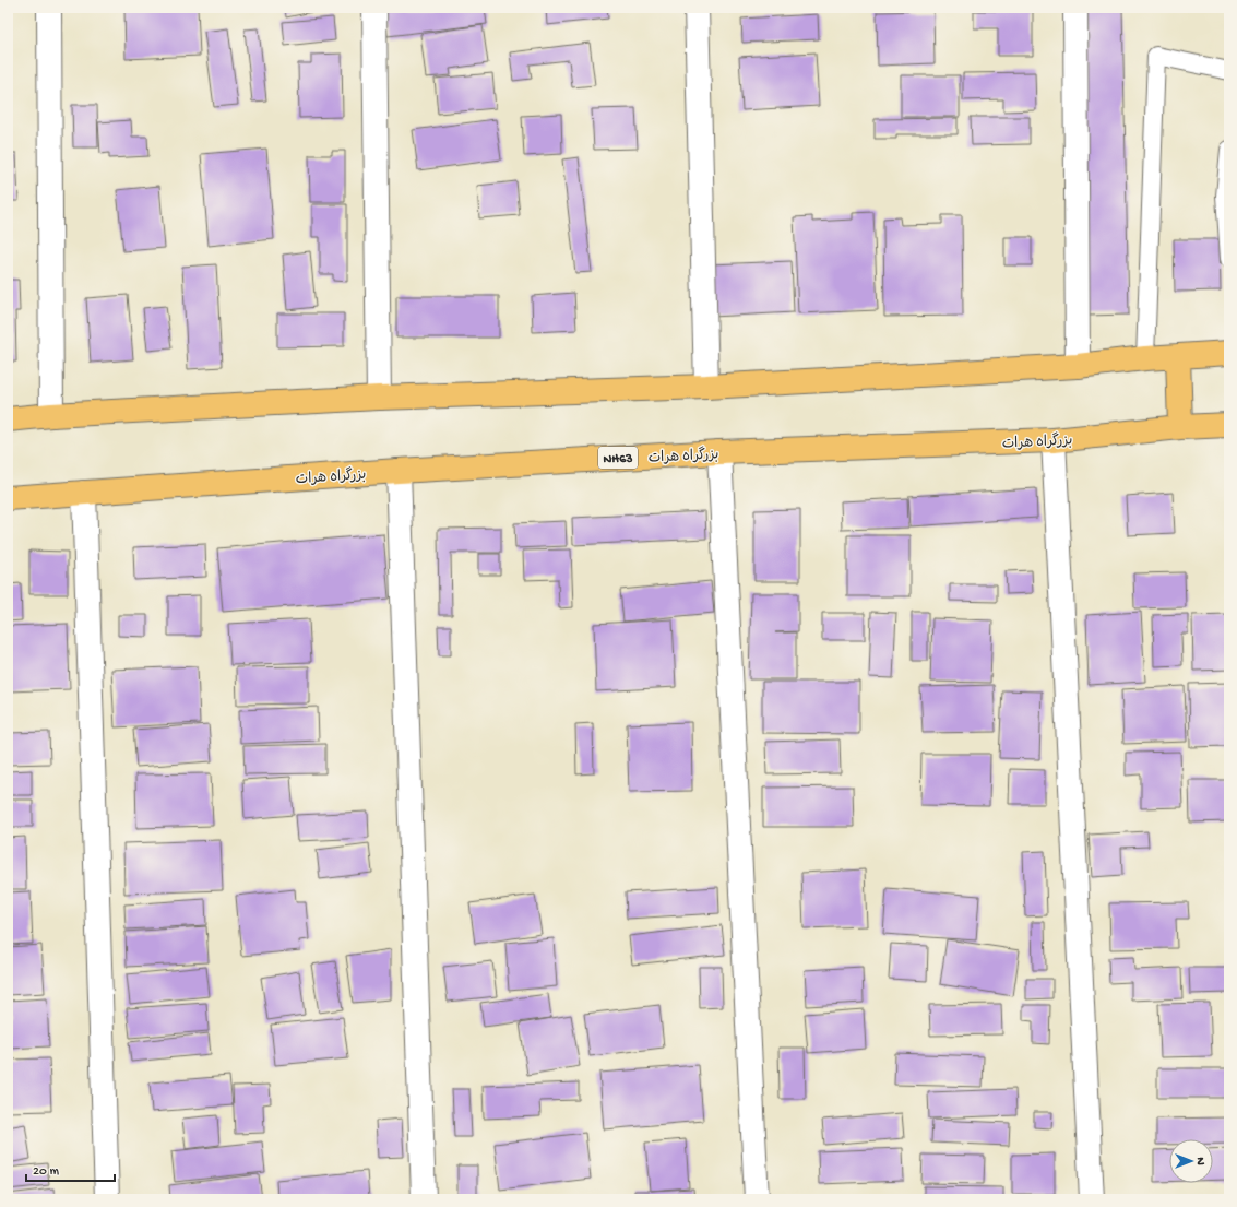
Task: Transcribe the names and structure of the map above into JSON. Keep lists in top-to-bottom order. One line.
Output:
{"streets":{"highway":["بزرگراه هرات","NH63"]},"scale_bar":"20 m","north":"right"}
